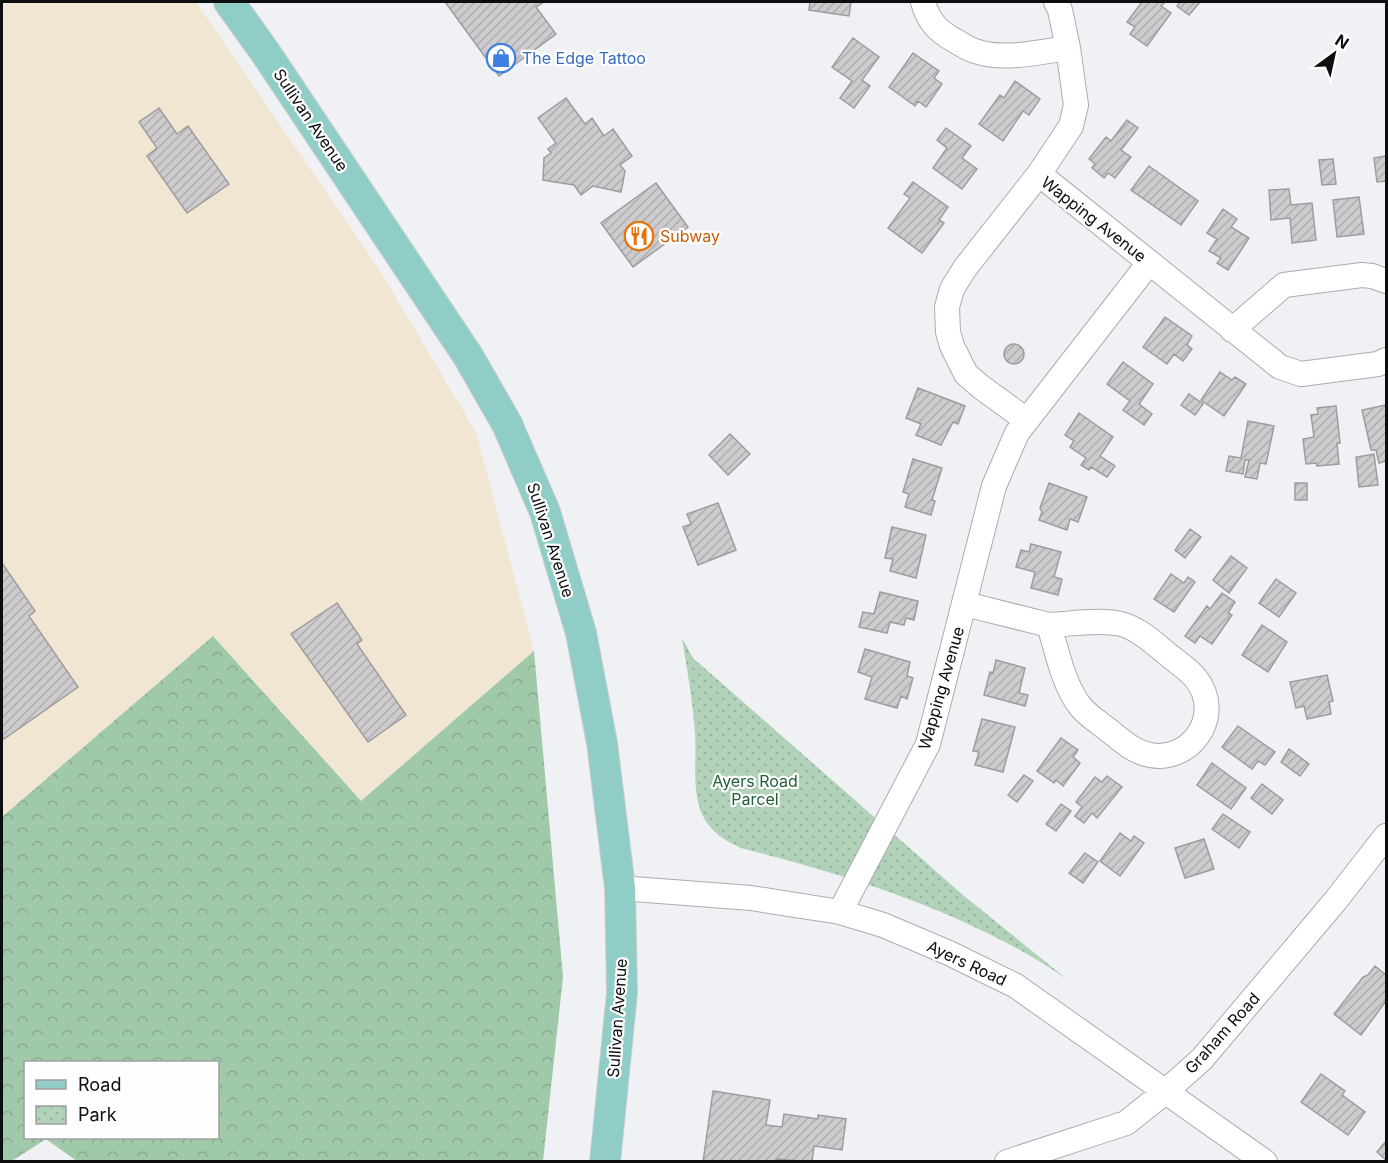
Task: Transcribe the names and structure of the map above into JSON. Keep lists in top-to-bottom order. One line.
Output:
{"streets":{"main road":["Sullivan Avenue"],"street":["Wapping Avenue","Ayers Road","Graham Road"]},"crossings":[["Sullivan Avenue","Ayers Road"],["Wapping Avenue","Ayers Road"],["Ayers Road","Graham Road"]],"parks":["Ayers Road Parcel"],"places":{"shop":["The Edge Tattoo"],"restaurant":["Subway"]},"legend":["Road","Park"],"north":"top right"}
